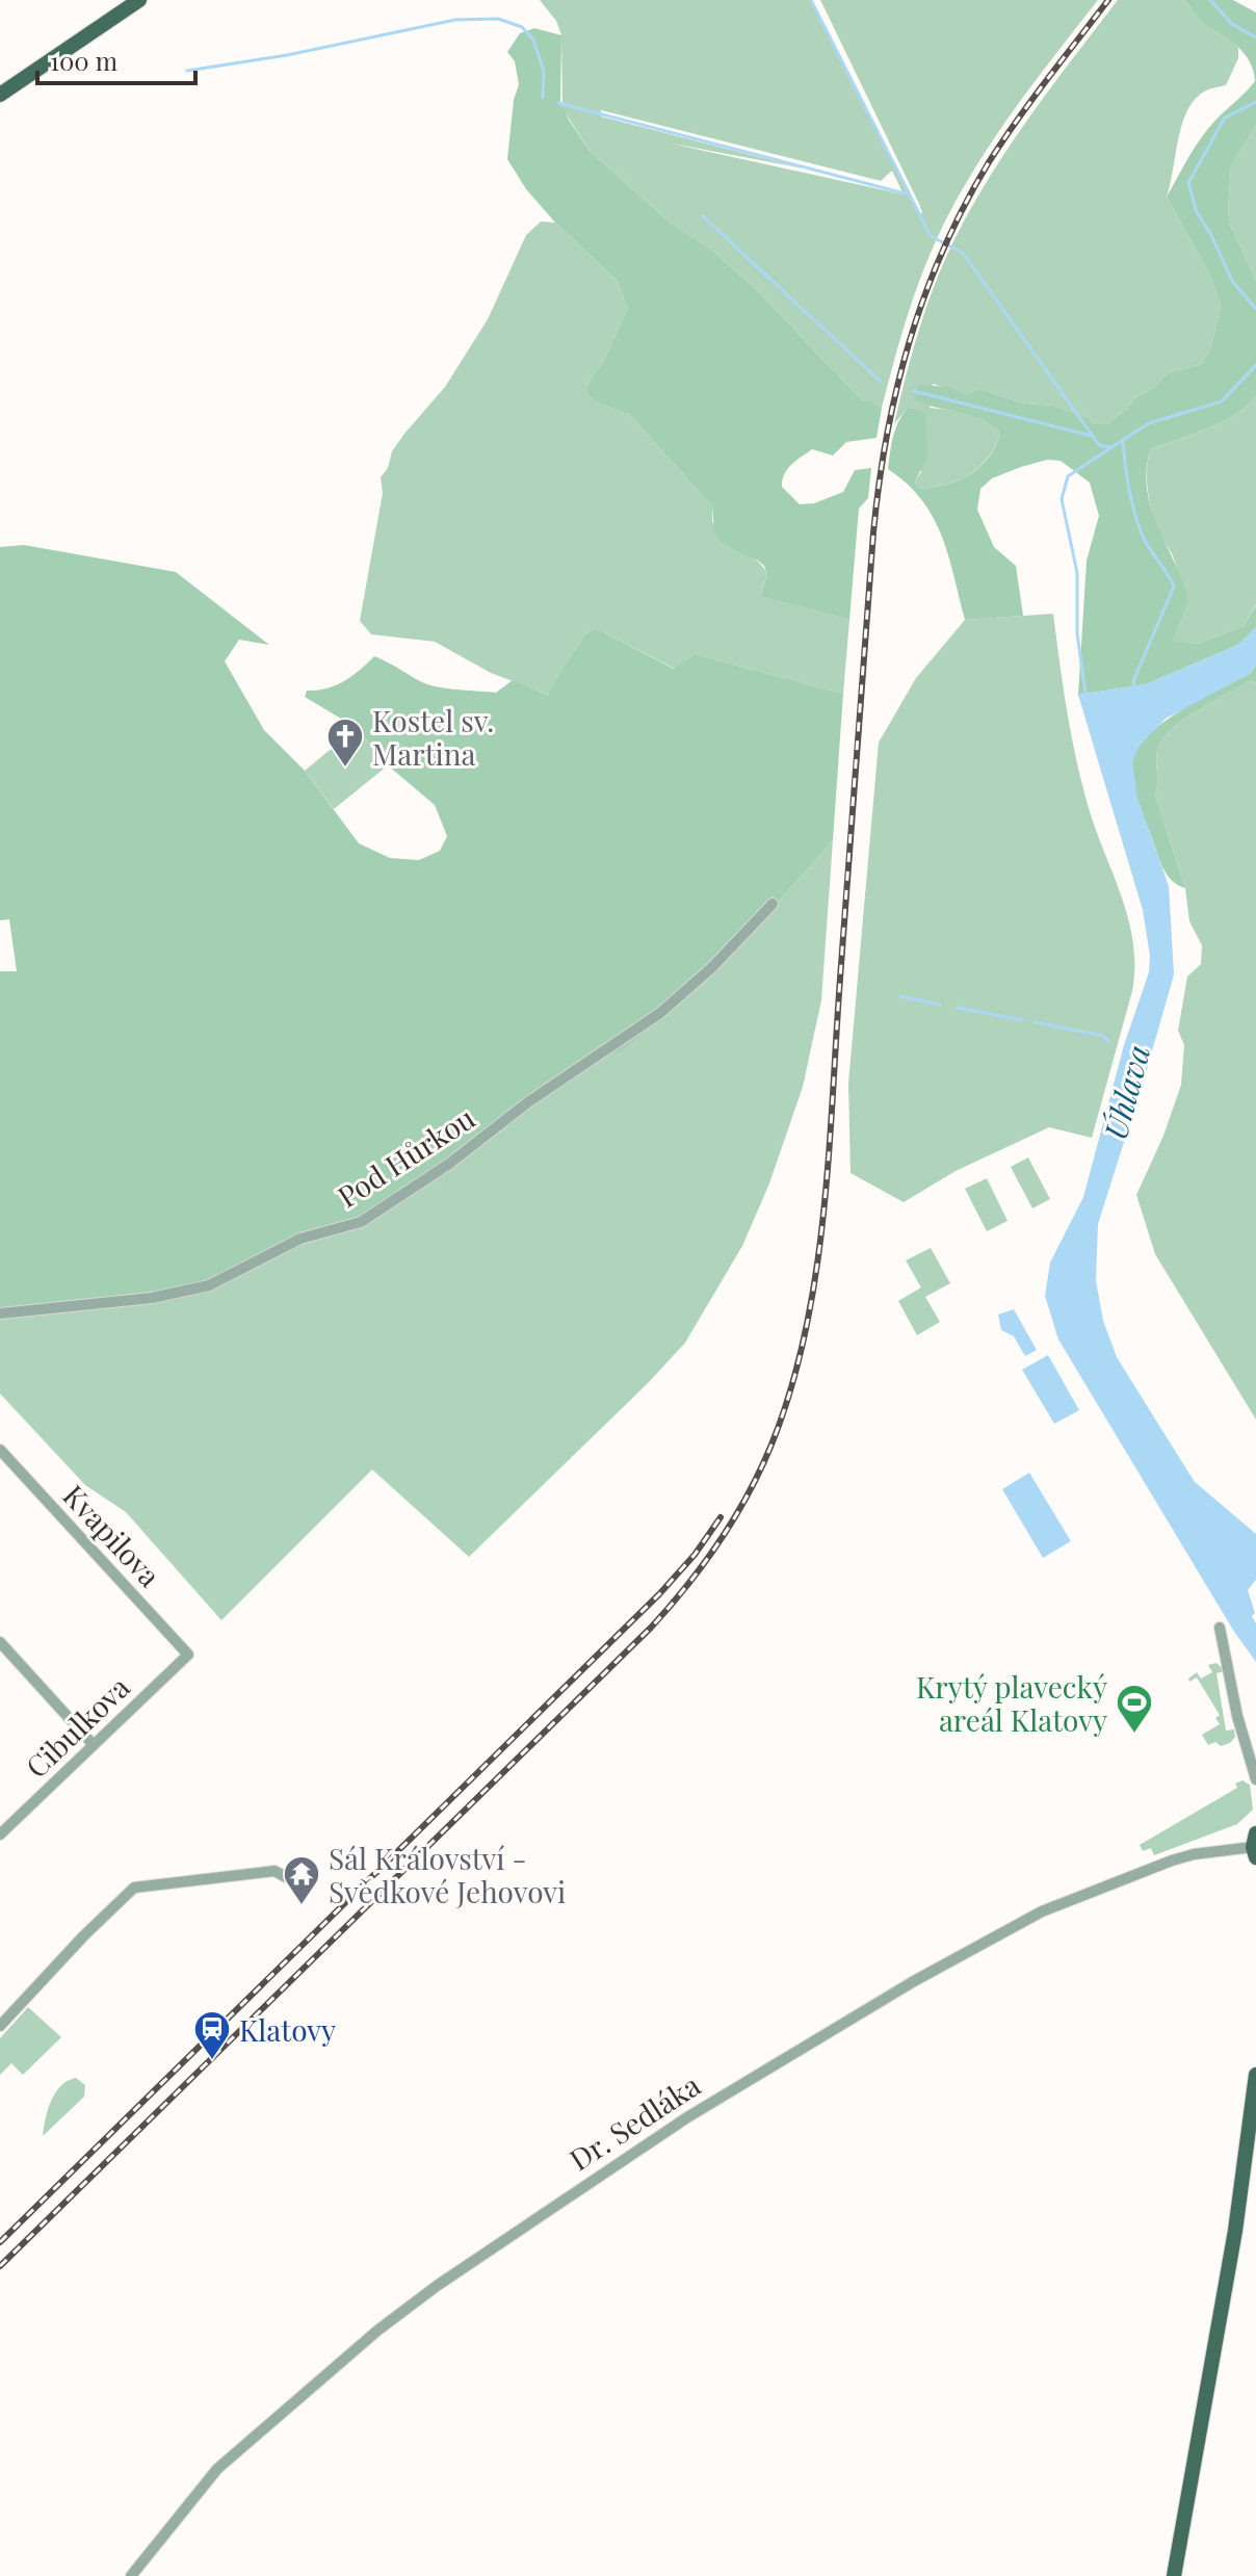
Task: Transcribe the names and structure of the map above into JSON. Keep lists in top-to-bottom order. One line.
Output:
{"streets":{"street":["Pod Hůrkou","Kvapilova","Cibulkova","Dr. Sedláka"]},"crossings":[["Kvapilova","Cibulkova"]],"water":["Úhlava"],"places":{"church":["Kostel sv. Martina"],"sports":["Krytý plavecký areál Klatovy"],"temple":["Sál Království - Svědkové Jehovovi"],"station":["Klatovy"]},"scale_bar":"100 m"}
